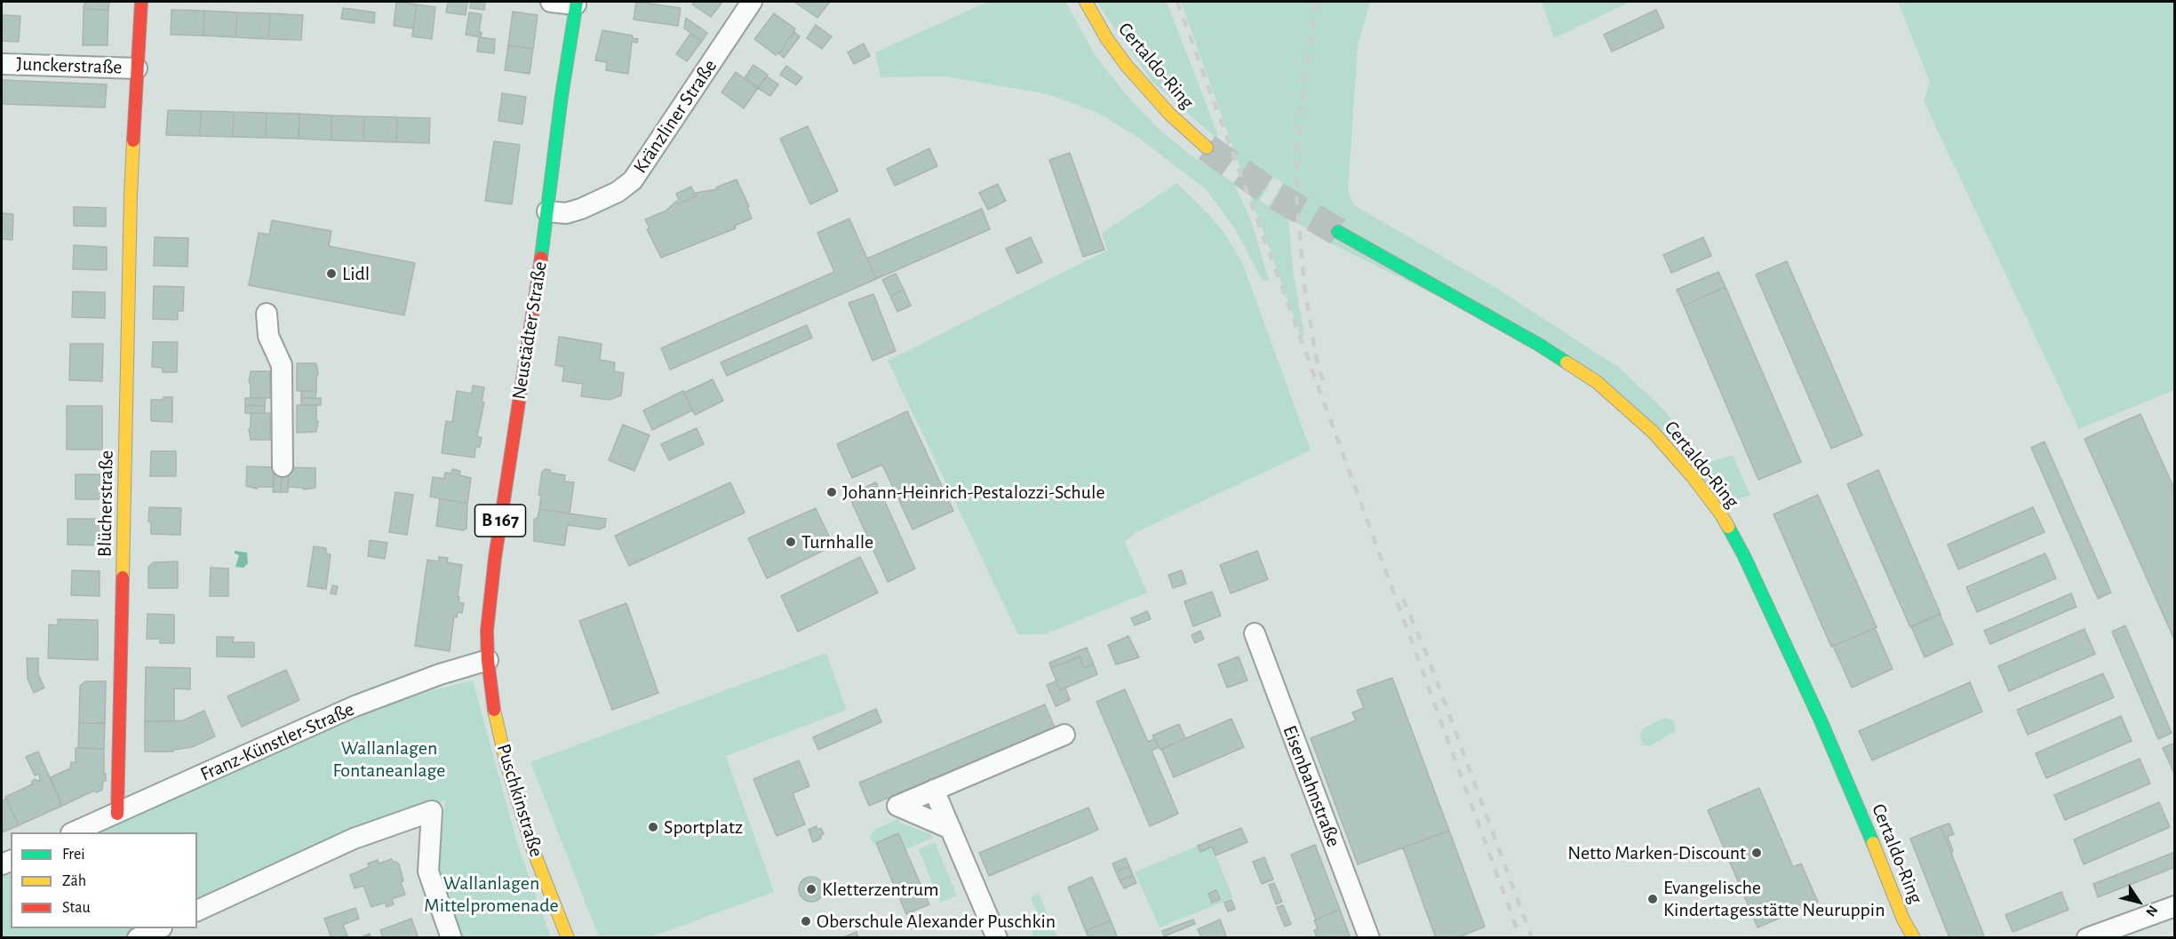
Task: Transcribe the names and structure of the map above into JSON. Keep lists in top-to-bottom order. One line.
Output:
{"streets":{"main road":["Certaldo-Ring","Neustädter Straße","Blücherstraße","B 167","Puschkinstraße"],"street":["Junckerstraße","Kränzliner Straße","Franz-Künstler-Straße","Eisenbahnstraße"]},"crossings":[["Junckerstraße","Blücherstraße"],["Kränzliner Straße","Neustädter Straße"],["Neustädter Straße","Franz-Künstler-Straße"],["Neustädter Straße","Puschkinstraße"],["Blücherstraße","Franz-Künstler-Straße"],["Franz-Künstler-Straße","Puschkinstraße"]],"parks":["Wallanlagen Fontaneanlage","Wallanlagen Mittelpromenade"],"places":["Lidl","Johann-Heinrich-Pestalozzi-Schule","Turnhalle","Sportplatz","Netto Marken-Discount","Kletterzentrum","Evangelische Kindertagesstätte Neuruppin","Oberschule Alexander Puschkin"],"legend":["Frei","Zäh","Stau"],"north":"bottom right"}
